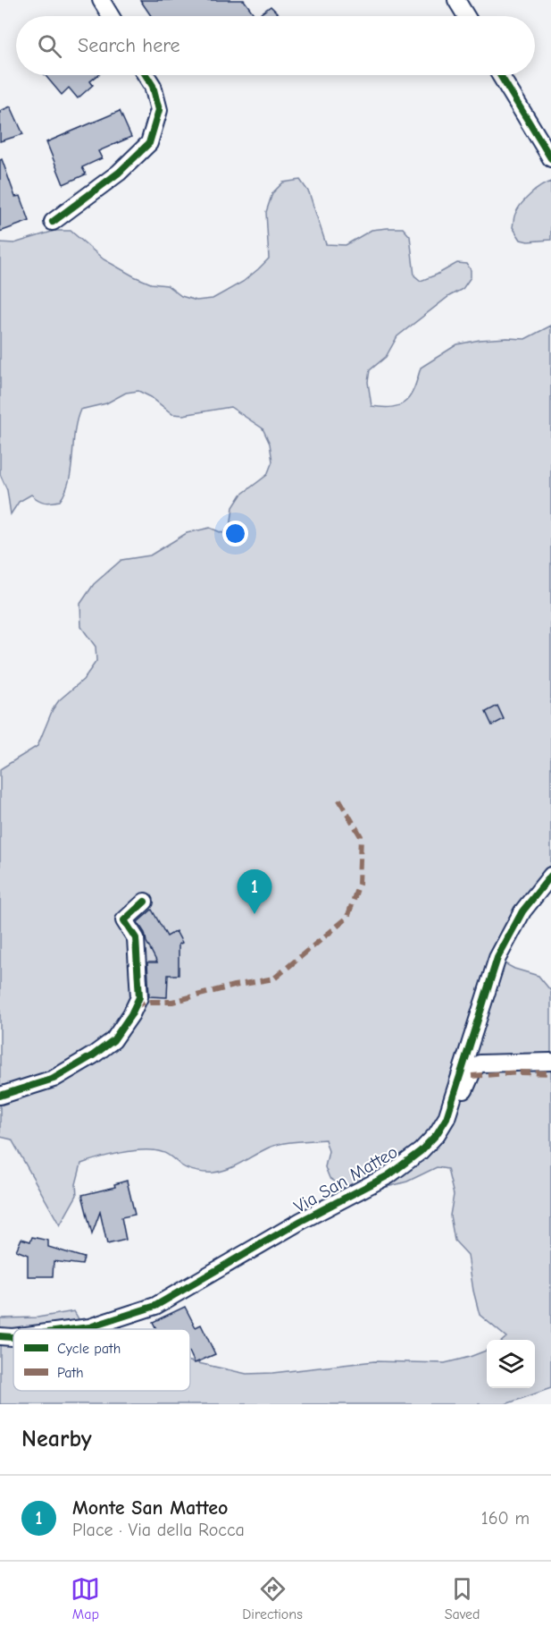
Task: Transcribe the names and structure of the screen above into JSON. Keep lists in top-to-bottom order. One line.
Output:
{"streets":{"street":["Via San Matteo"]},"legend":["Cycle path","Path"],"page":{"search":"Search here","pins":"1","heading":"Nearby","list":[{"mark":"1","name":"Monte San Matteo","note":"Place · Via della Rocca","value":"160 m"}],"nav":["Map","Directions","Saved"]}}
